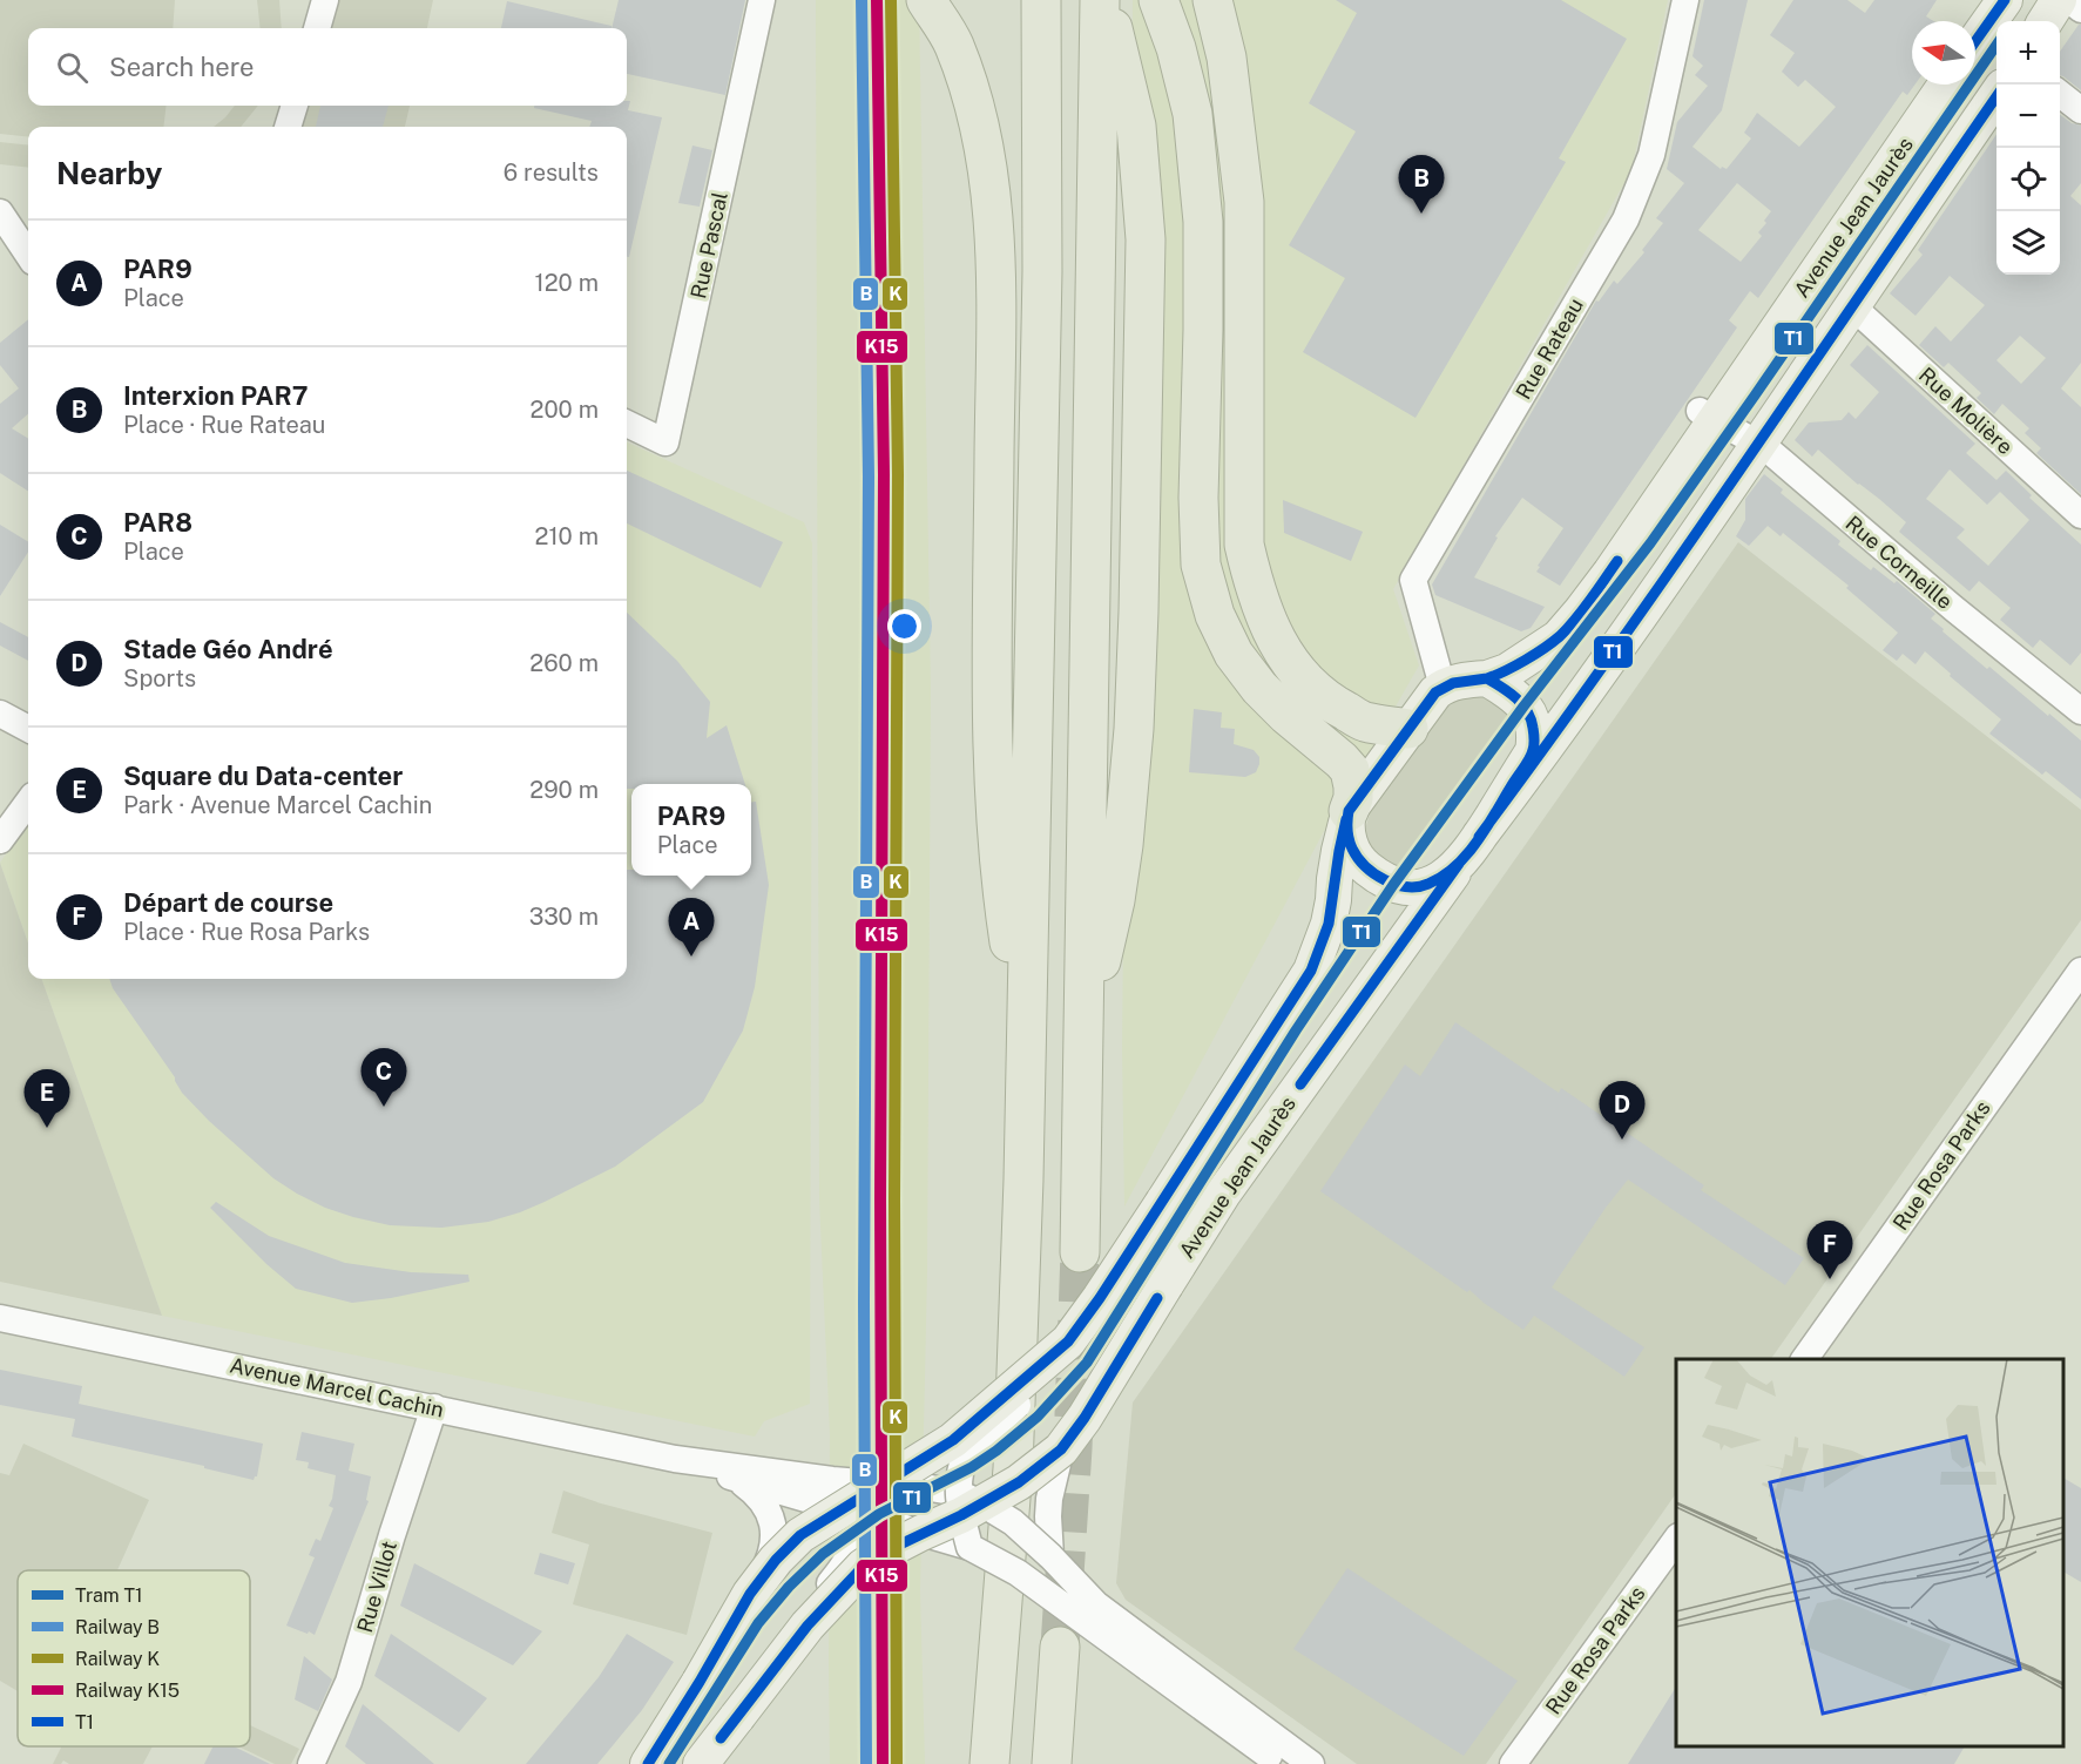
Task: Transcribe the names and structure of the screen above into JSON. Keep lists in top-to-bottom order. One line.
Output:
{"streets":{"main road":["Avenue Jean Jaurès"],"street":["Rue Pascal","Rue Rateau","Rue Molière","Rue Corneille","Rue Rosa Parks","Avenue Marcel Cachin","Rue Villot"]},"crossings":[["Avenue Jean Jaurès","Rue Rateau"],["Avenue Jean Jaurès","Rue Molière"],["Avenue Jean Jaurès","Rue Corneille"],["Avenue Jean Jaurès","Avenue Marcel Cachin"],["Avenue Marcel Cachin","Rue Villot"]],"lines":["rail line B","rail line K","rail line K15","transit line T1","tram line T1"],"legend":["Tram T1","Railway B","Railway K","Railway K15","T1"],"north":"left","page":{"map_buttons":["+","−"],"search":"Search here","heading":["Nearby","6 results"],"pins":["B","A","C","E","D","F"],"list":[{"mark":"A","name":"PAR9","note":"Place","value":"120 m"},{"mark":"B","name":"Interxion PAR7","note":"Place · Rue Rateau","value":"200 m"},{"mark":"C","name":"PAR8","note":"Place","value":"210 m"},{"mark":"D","name":"Stade Géo André","note":"Sports","value":"260 m"},{"mark":"E","name":"Square du Data-center","note":"Park · Avenue Marcel Cachin","value":"290 m"},{"mark":"F","name":"Départ de course","note":"Place · Rue Rosa Parks","value":"330 m"}],"popup":["PAR9","Place"]}}
